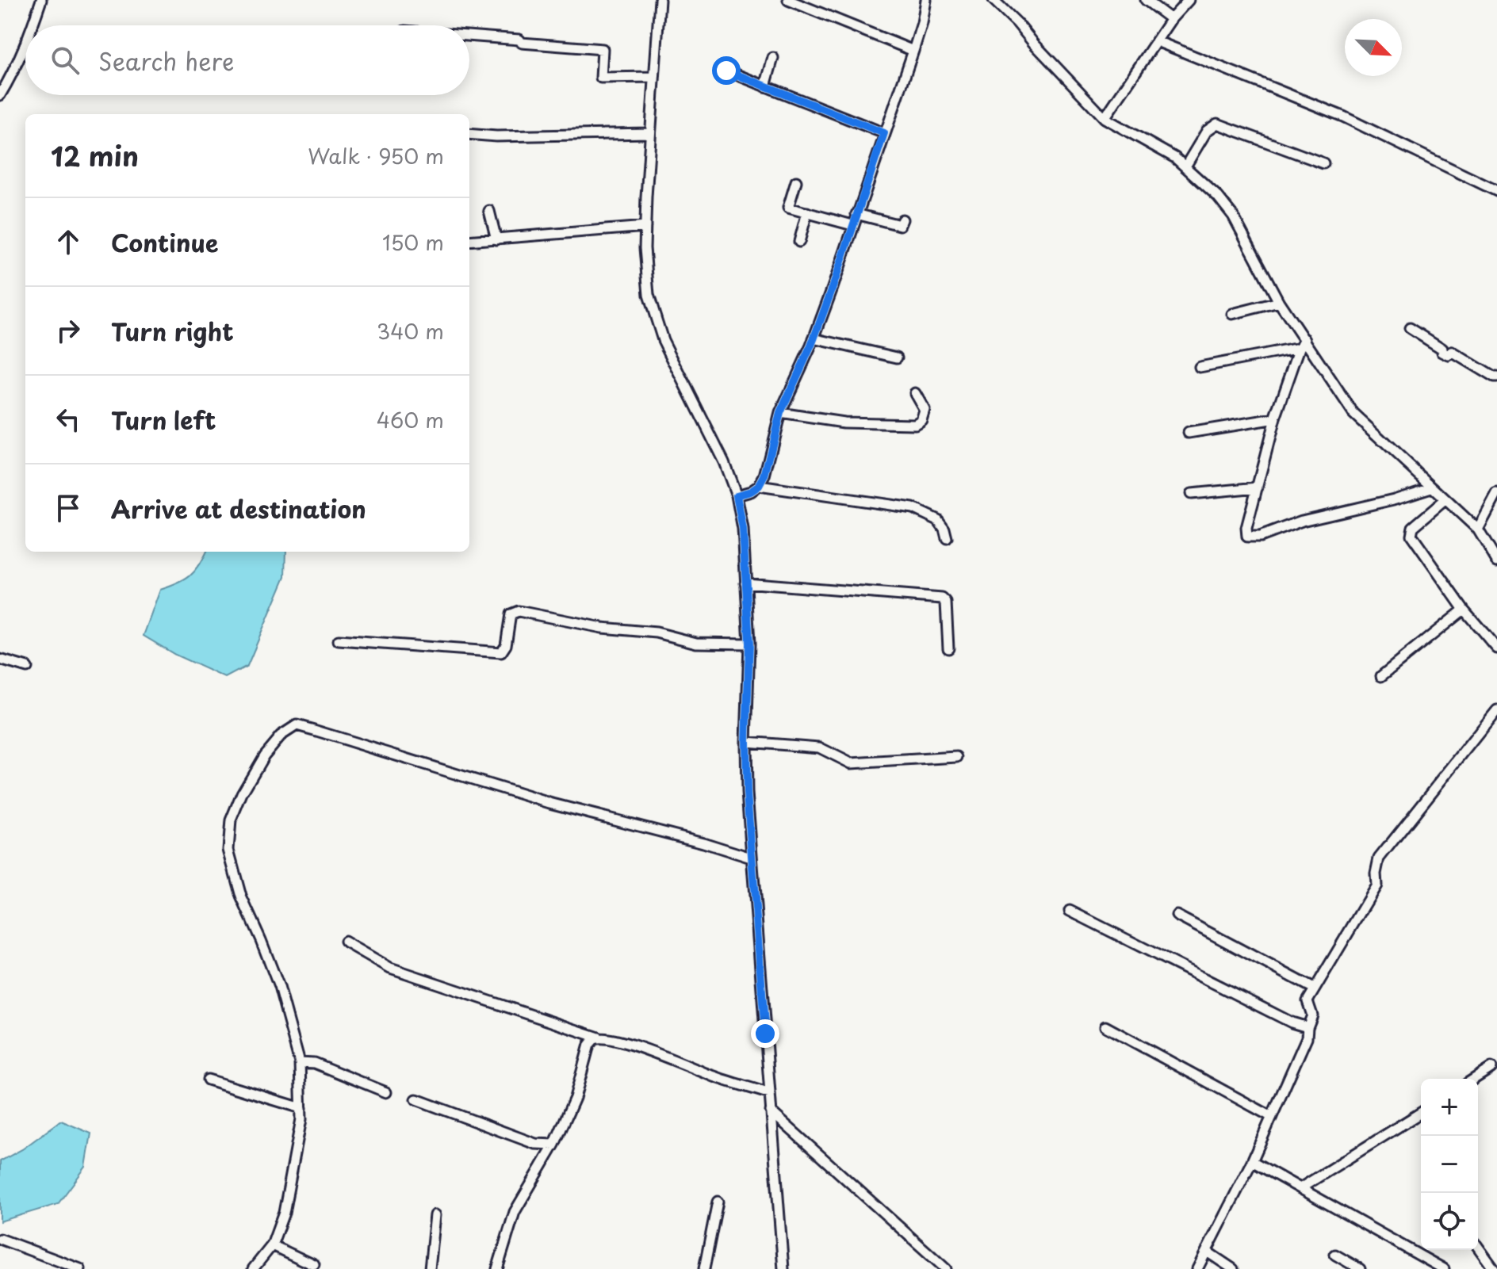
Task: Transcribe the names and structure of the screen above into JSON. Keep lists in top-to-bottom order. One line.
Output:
{"north":"bottom right","page":{"search":"Search here","heading":["12 min","Walk · 950 m"],"list":[["Continue","150 m"],["Turn right","340 m"],["Turn left","460 m"],"Arrive at destination"],"map_buttons":["+","−"]}}
